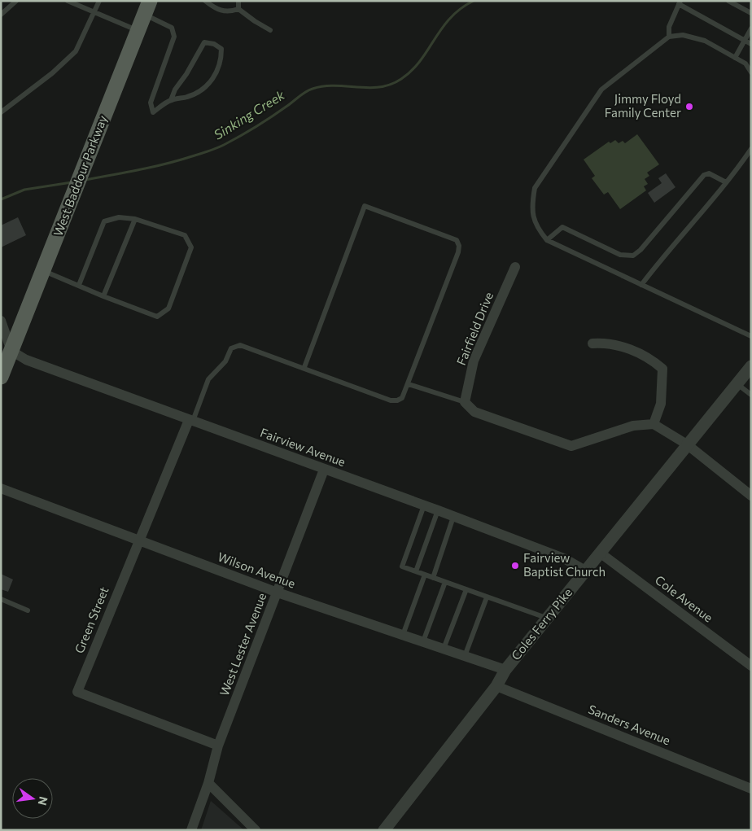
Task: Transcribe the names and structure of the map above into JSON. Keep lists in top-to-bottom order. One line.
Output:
{"streets":{"main road":["West Baddour Parkway"],"street":["Fairfield Drive","Fairview Avenue","Wilson Avenue","Cole Avenue","Green Street","Coles Ferry Pike","West Lester Avenue","Sanders Avenue"]},"crossings":[["West Baddour Parkway","Fairview Avenue"],["Fairview Avenue","Green Street"],["Fairview Avenue","Coles Ferry Pike"],["Fairview Avenue","West Lester Avenue"],["Wilson Avenue","Green Street"],["Wilson Avenue","Coles Ferry Pike"],["Wilson Avenue","West Lester Avenue"],["Cole Avenue","Coles Ferry Pike"],["Green Street","West Lester Avenue"],["Coles Ferry Pike","Sanders Avenue"]],"water":["Sinking Creek"],"places":["Jimmy Floyd Family Center","Fairview Baptist Church"],"north":"right"}
